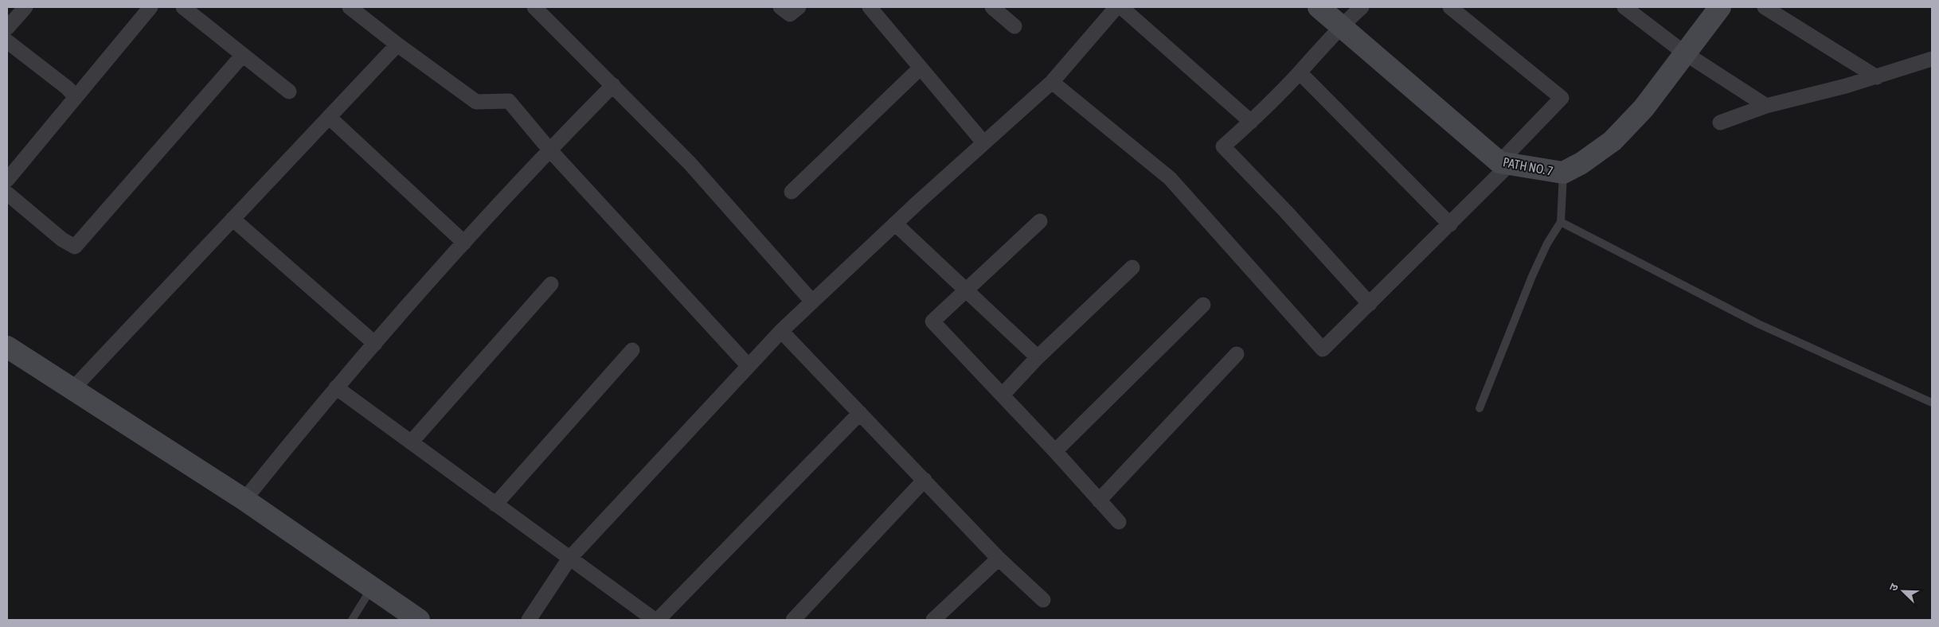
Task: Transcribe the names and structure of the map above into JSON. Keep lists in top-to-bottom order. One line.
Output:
{"streets":{"street":["PATH NO. 7"]},"north":"top left"}
